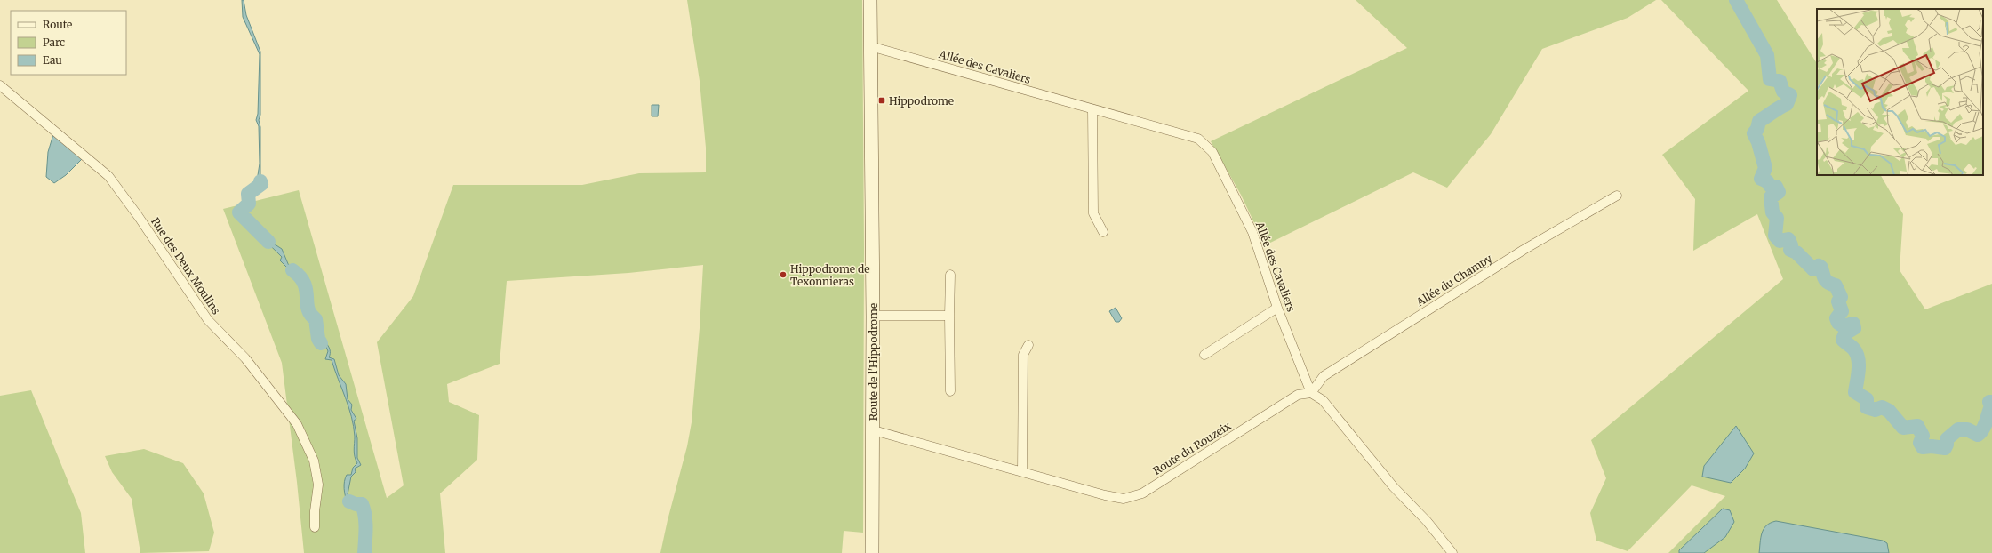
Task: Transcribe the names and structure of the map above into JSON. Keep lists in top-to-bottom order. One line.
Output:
{"streets":{"main road":["Route de l'Hippodrome"],"street":["Allée des Cavaliers","Rue des Deux Moulins","Allée du Champy","Route du Rouzeix"]},"crossings":[["Allée des Cavaliers","Allée du Champy"],["Allée des Cavaliers","Route de l'Hippodrome"],["Allée des Cavaliers","Route du Rouzeix"],["Allée du Champy","Route du Rouzeix"],["Route de l'Hippodrome","Route du Rouzeix"]],"places":{"transit":["Hippodrome"],"other":["Hippodrome de Texonnieras"]},"legend":["Route","Parc","Eau"]}
